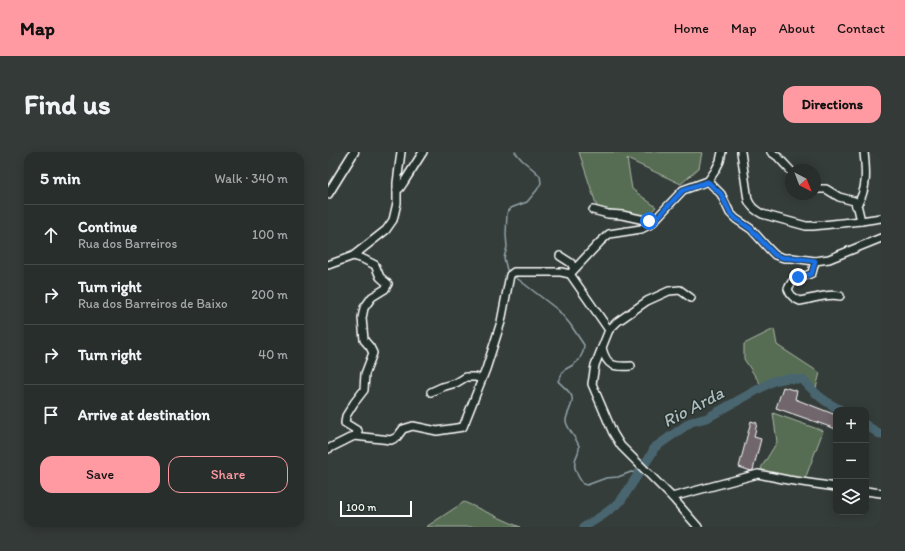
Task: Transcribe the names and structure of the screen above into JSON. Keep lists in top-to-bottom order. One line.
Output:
{"water":["Rio Arda"],"scale_bar":"100 m","north":"bottom right","page":{"header":"Map","nav":["Home","Map","About","Contact"],"buttons":["Directions",["Save","Share"]],"title":"Find us","heading":["5 min","Walk · 340 m"],"list":[["Continue","Rua dos Barreiros","100 m"],["Turn right","Rua dos Barreiros de Baixo","200 m"],["Turn right","40 m"],"Arrive at destination"],"map_buttons":["+","−"],"scale":"100 m"}}
